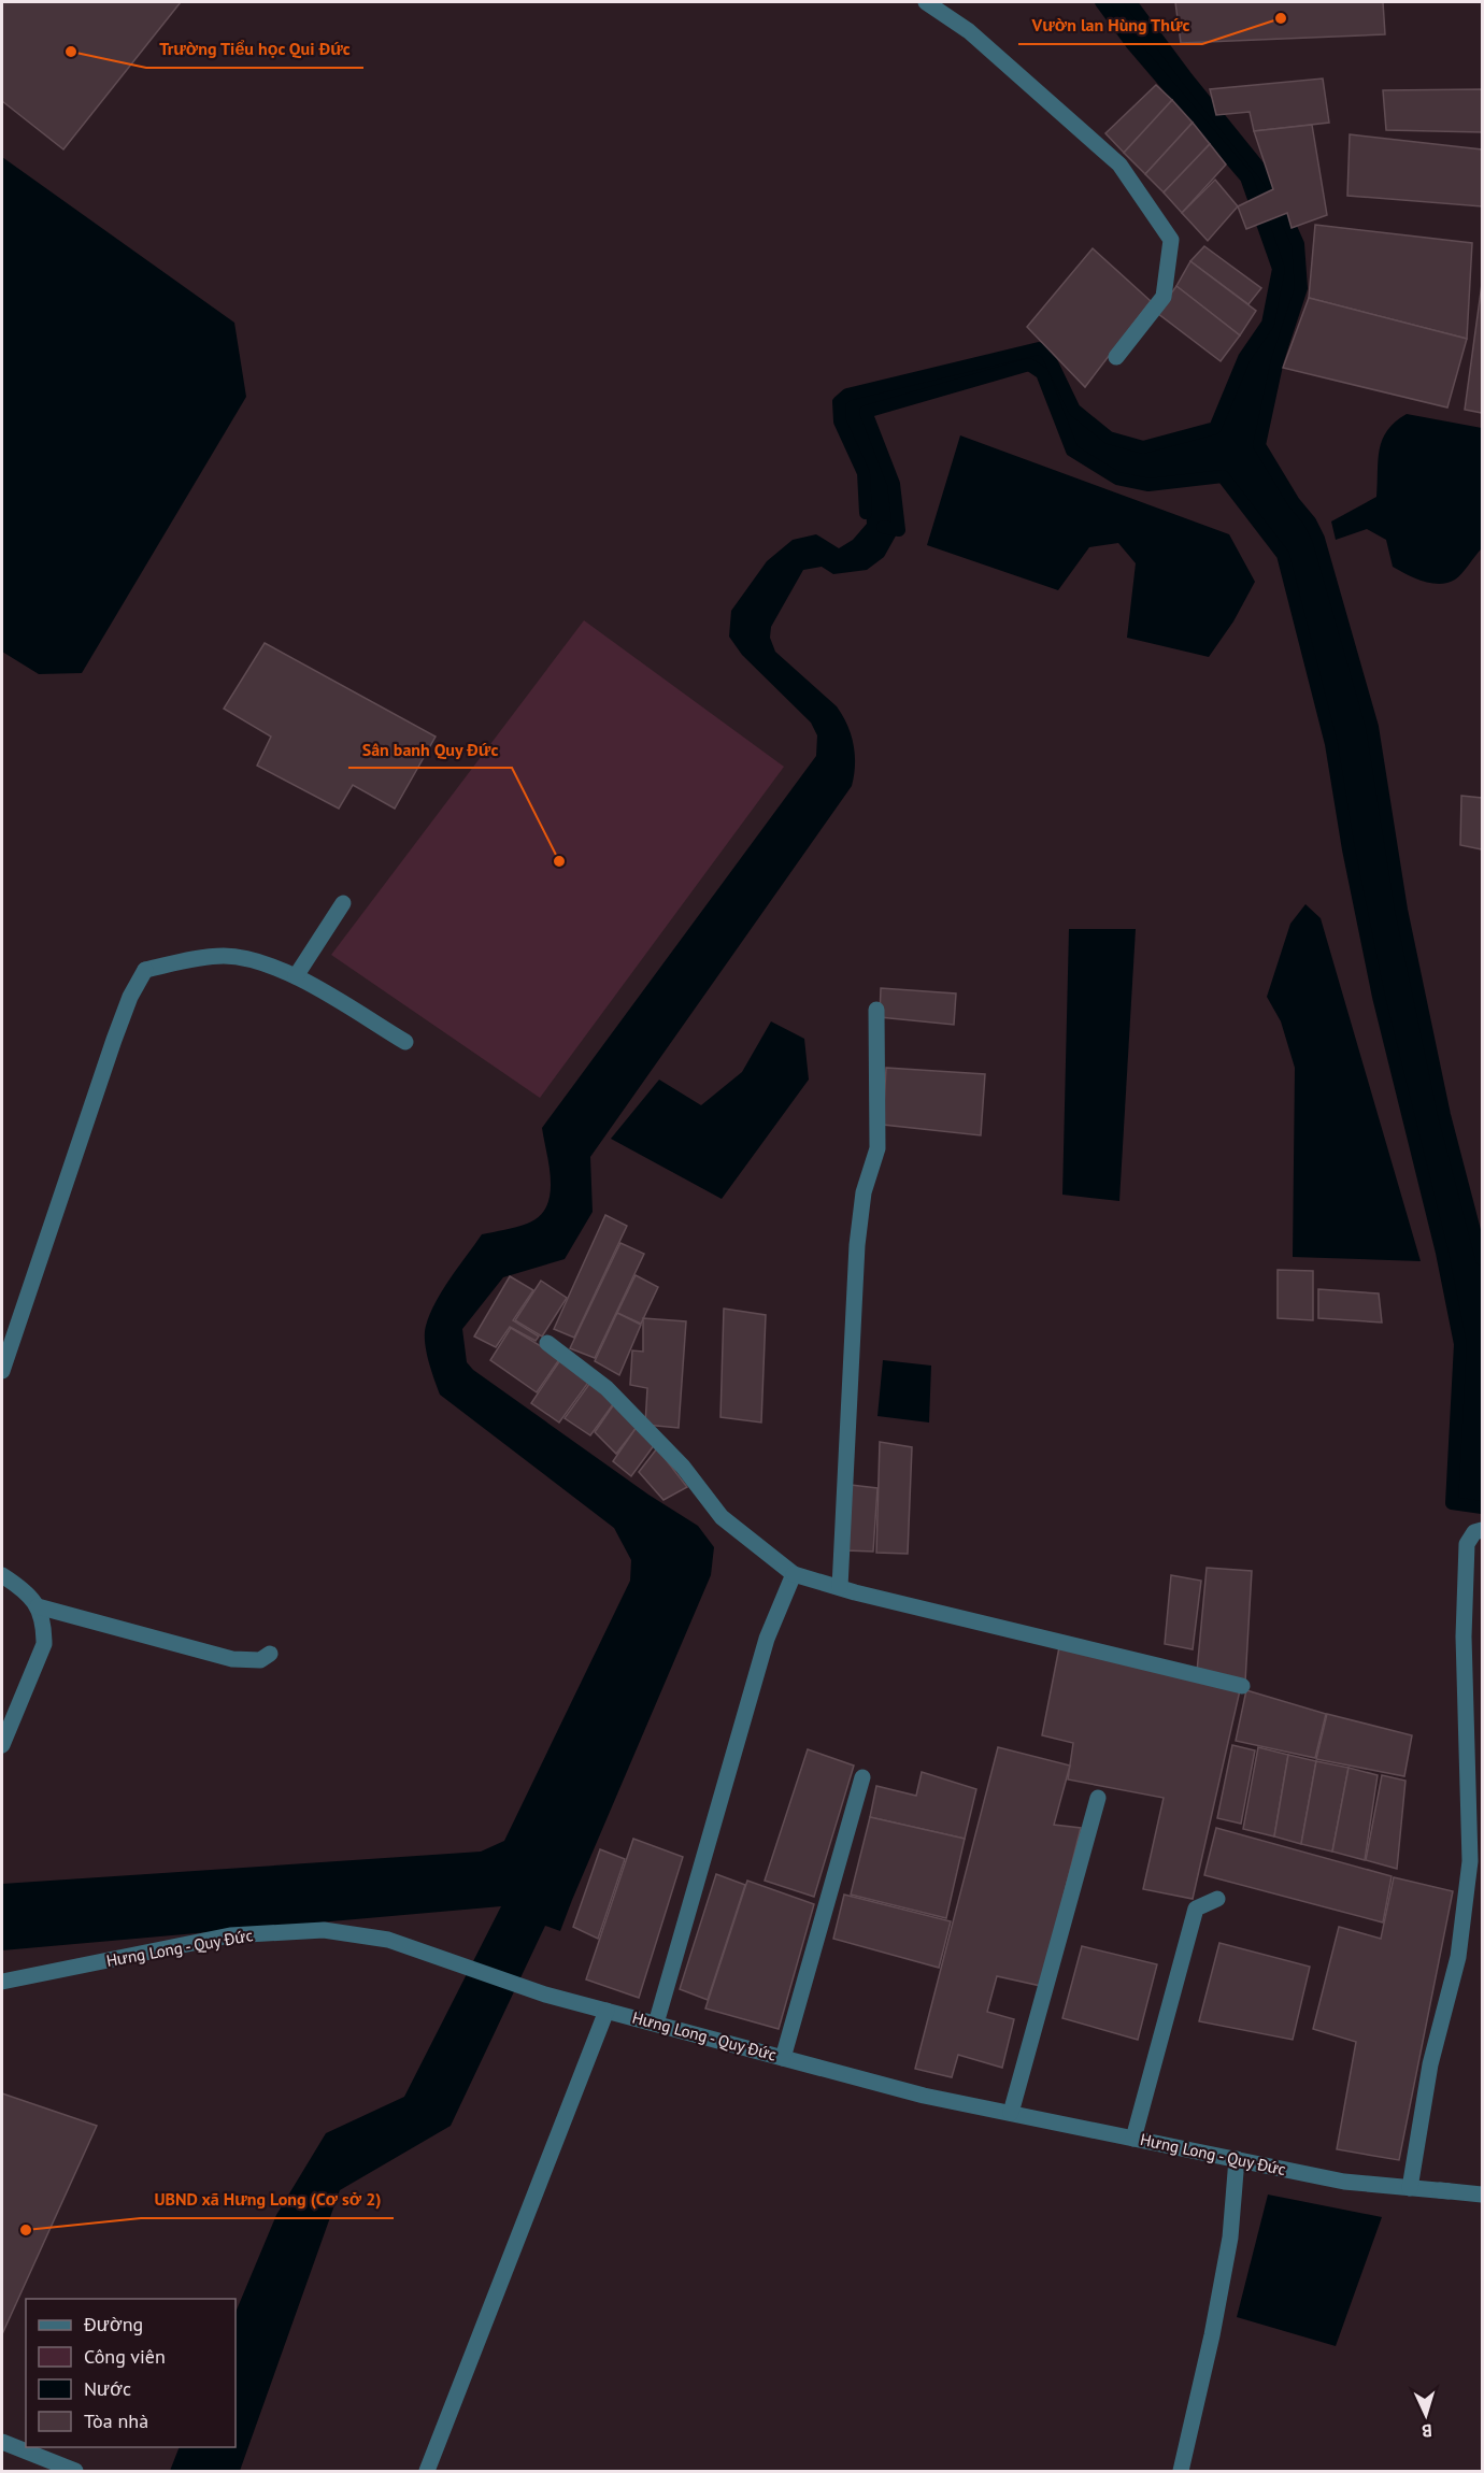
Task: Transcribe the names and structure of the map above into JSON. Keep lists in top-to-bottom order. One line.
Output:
{"streets":{"street":["Hưng Long - Quy Đức"]},"places":["Vườn lan Hùng Thức","Trường Tiểu học Qui Đức","Sân banh Quy Đức","UBND xã Hưng Long (Cơ sở 2)"],"legend":["Đường","Công viên","Nước","Tòa nhà"],"north":"bottom"}
